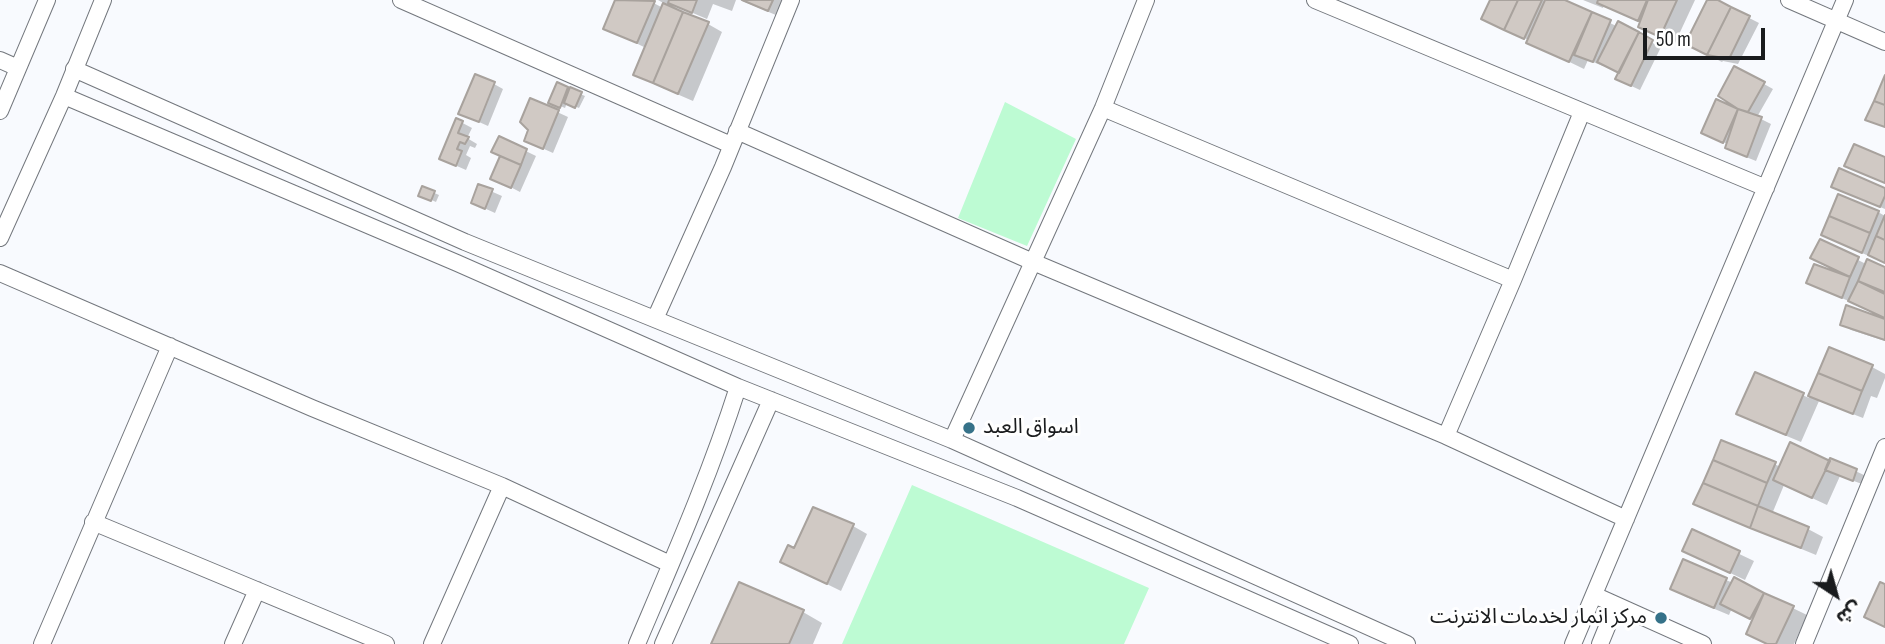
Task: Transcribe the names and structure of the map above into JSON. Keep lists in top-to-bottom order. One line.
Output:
{"places":["اسواق العبد","مركز انمار لخدمات الانترنت"],"scale_bar":"50 m","north":"bottom right"}
